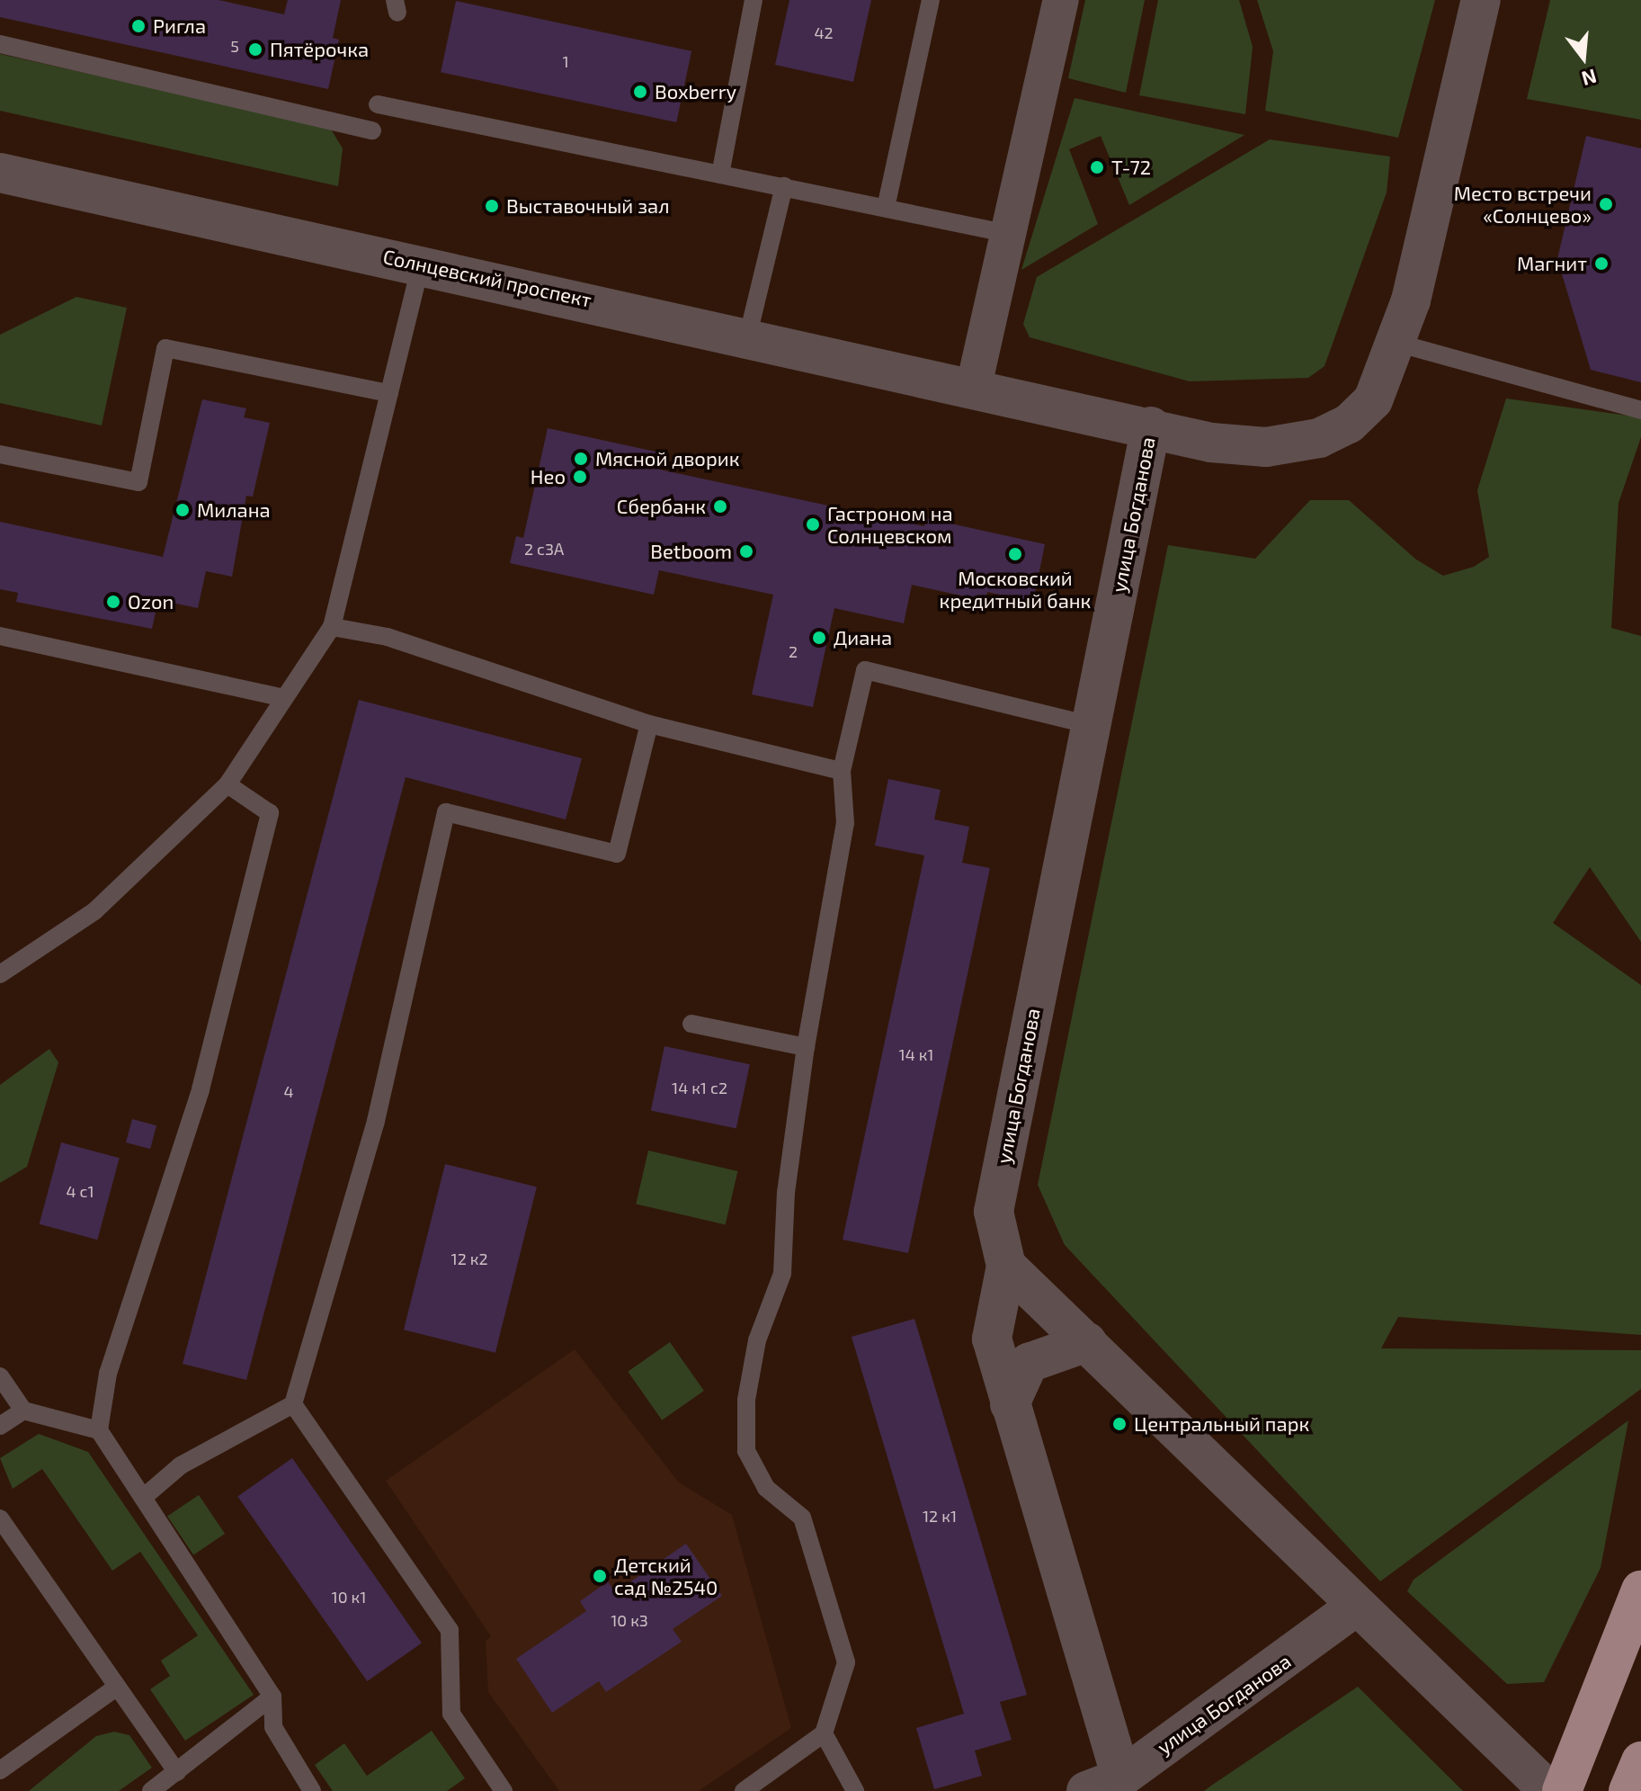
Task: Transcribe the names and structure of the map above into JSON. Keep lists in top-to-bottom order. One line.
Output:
{"streets":{"street":["Солнцевский проспект","улица Богданова"]},"crossings":[["Солнцевский проспект","улица Богданова"]],"places":["Ригла","Пятёрочка","Boxberry","Т-72","Место встречи «Солнцево»","Выставочный зал","Магнит","Мясной дворик","Нео","Сбербанк","Милана","Гастроном на Солнцевском","Betboom","Московский кредитный банк","Ozon","Диана","Центральный парк","Детский сад №2540"],"house_numbers":["42","5","1","2 с3А","2","14 к1","14 к1 с2","4","4 с1","12 к2","12 к1","10 к1","10 к3"],"north":"bottom"}
